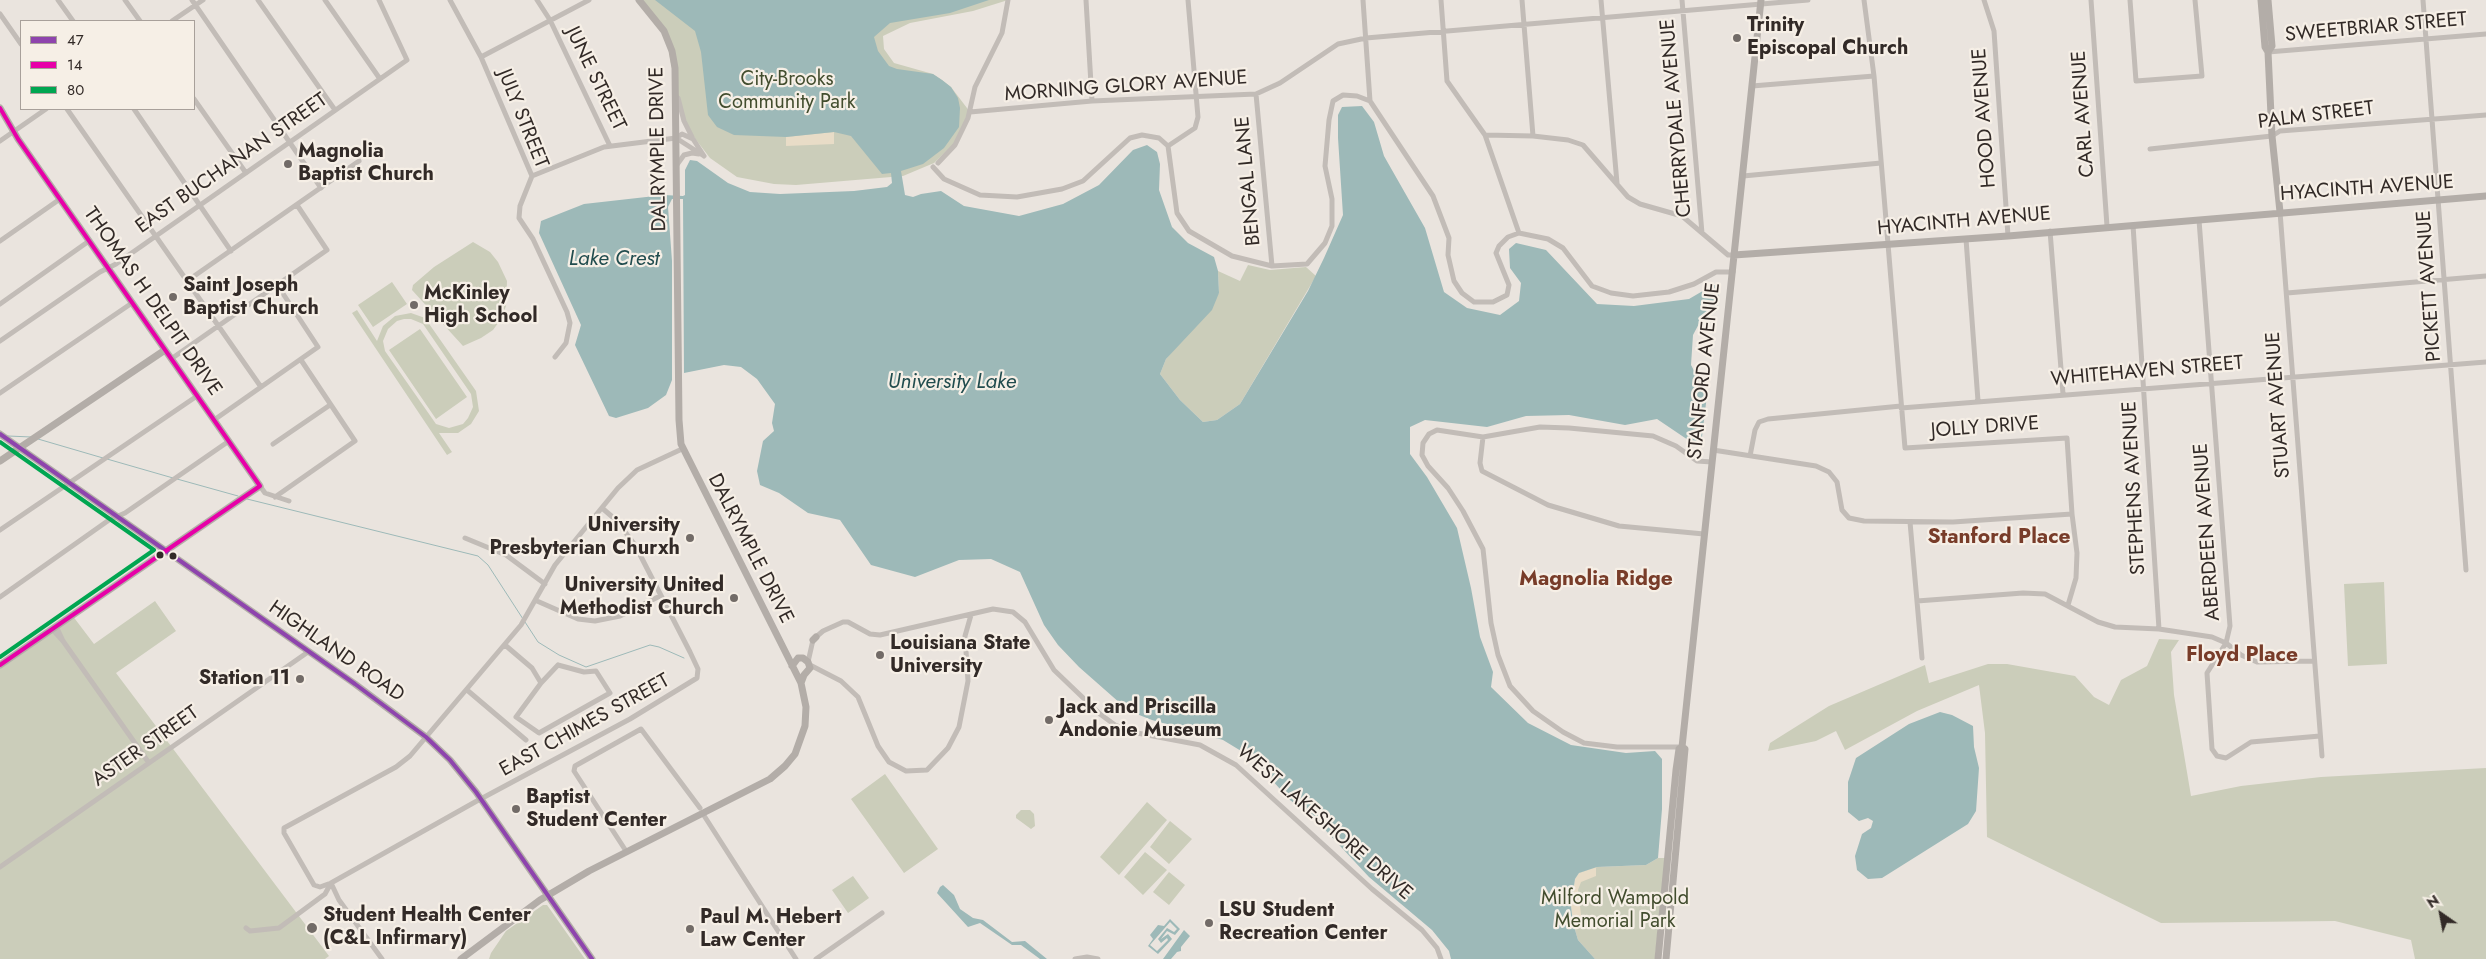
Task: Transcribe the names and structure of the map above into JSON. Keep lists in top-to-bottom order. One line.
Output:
{"streets":{"street":["SWEETBRIAR STREET","JUNE STREET","MORNING GLORY AVENUE","CARL AVENUE","PALM STREET","CHERRYDALE AVENUE","HOOD AVENUE","JULY STREET","DALRYMPLE DRIVE","EAST BUCHANAN STREET","BENGAL LANE","HYACINTH AVENUE","PICKETT AVENUE","THOMAS H DELPIT DRIVE","STANFORD AVENUE","WHITEHAVEN STREET","STUART AVENUE","JOLLY DRIVE","STEPHENS AVENUE","ABERDEEN AVENUE","HIGHLAND ROAD","EAST CHIMES STREET","ASTER STREET","WEST LAKESHORE DRIVE"]},"crossings":[["SWEETBRIAR STREET","PICKETT AVENUE"],["SWEETBRIAR STREET","STUART AVENUE"],["MORNING GLORY AVENUE","CHERRYDALE AVENUE"],["MORNING GLORY AVENUE","BENGAL LANE"],["MORNING GLORY AVENUE","STANFORD AVENUE"],["CARL AVENUE","HYACINTH AVENUE"],["PALM STREET","PICKETT AVENUE"],["PALM STREET","STUART AVENUE"],["HOOD AVENUE","HYACINTH AVENUE"],["DALRYMPLE DRIVE","HIGHLAND ROAD"],["DALRYMPLE DRIVE","WEST LAKESHORE DRIVE"],["EAST BUCHANAN STREET","THOMAS H DELPIT DRIVE"],["HYACINTH AVENUE","PICKETT AVENUE"],["HYACINTH AVENUE","STANFORD AVENUE"],["HYACINTH AVENUE","STUART AVENUE"],["HYACINTH AVENUE","STEPHENS AVENUE"],["HYACINTH AVENUE","ABERDEEN AVENUE"],["PICKETT AVENUE","WHITEHAVEN STREET"],["WHITEHAVEN STREET","STUART AVENUE"],["WHITEHAVEN STREET","JOLLY DRIVE"],["WHITEHAVEN STREET","STEPHENS AVENUE"],["WHITEHAVEN STREET","ABERDEEN AVENUE"],["STUART AVENUE","ABERDEEN AVENUE"],["HIGHLAND ROAD","EAST CHIMES STREET"],["HIGHLAND ROAD","ASTER STREET"]],"districts":["Stanford Place","Magnolia Ridge","Floyd Place"],"water":["Lake Crest","University Lake"],"parks":["City-Brooks Community Park","Milford Wampold Memorial Park"],"places":["Trinity Episcopal Church","Magnolia Baptist Church","Saint Joseph Baptist Church","McKinley High School","University Presbyterian Churxh","University United Methodist Church","Louisiana State University","Station 11","Jack and Priscilla Andonie Museum","Baptist Student Center","LSU Student Recreation Center","Student Health Center (C&L Infirmary)","Paul M. Hebert Law Center"],"lines":["transit line 14","transit line 47","transit line 80"],"legend":["47","14","80"],"north":"top left"}
